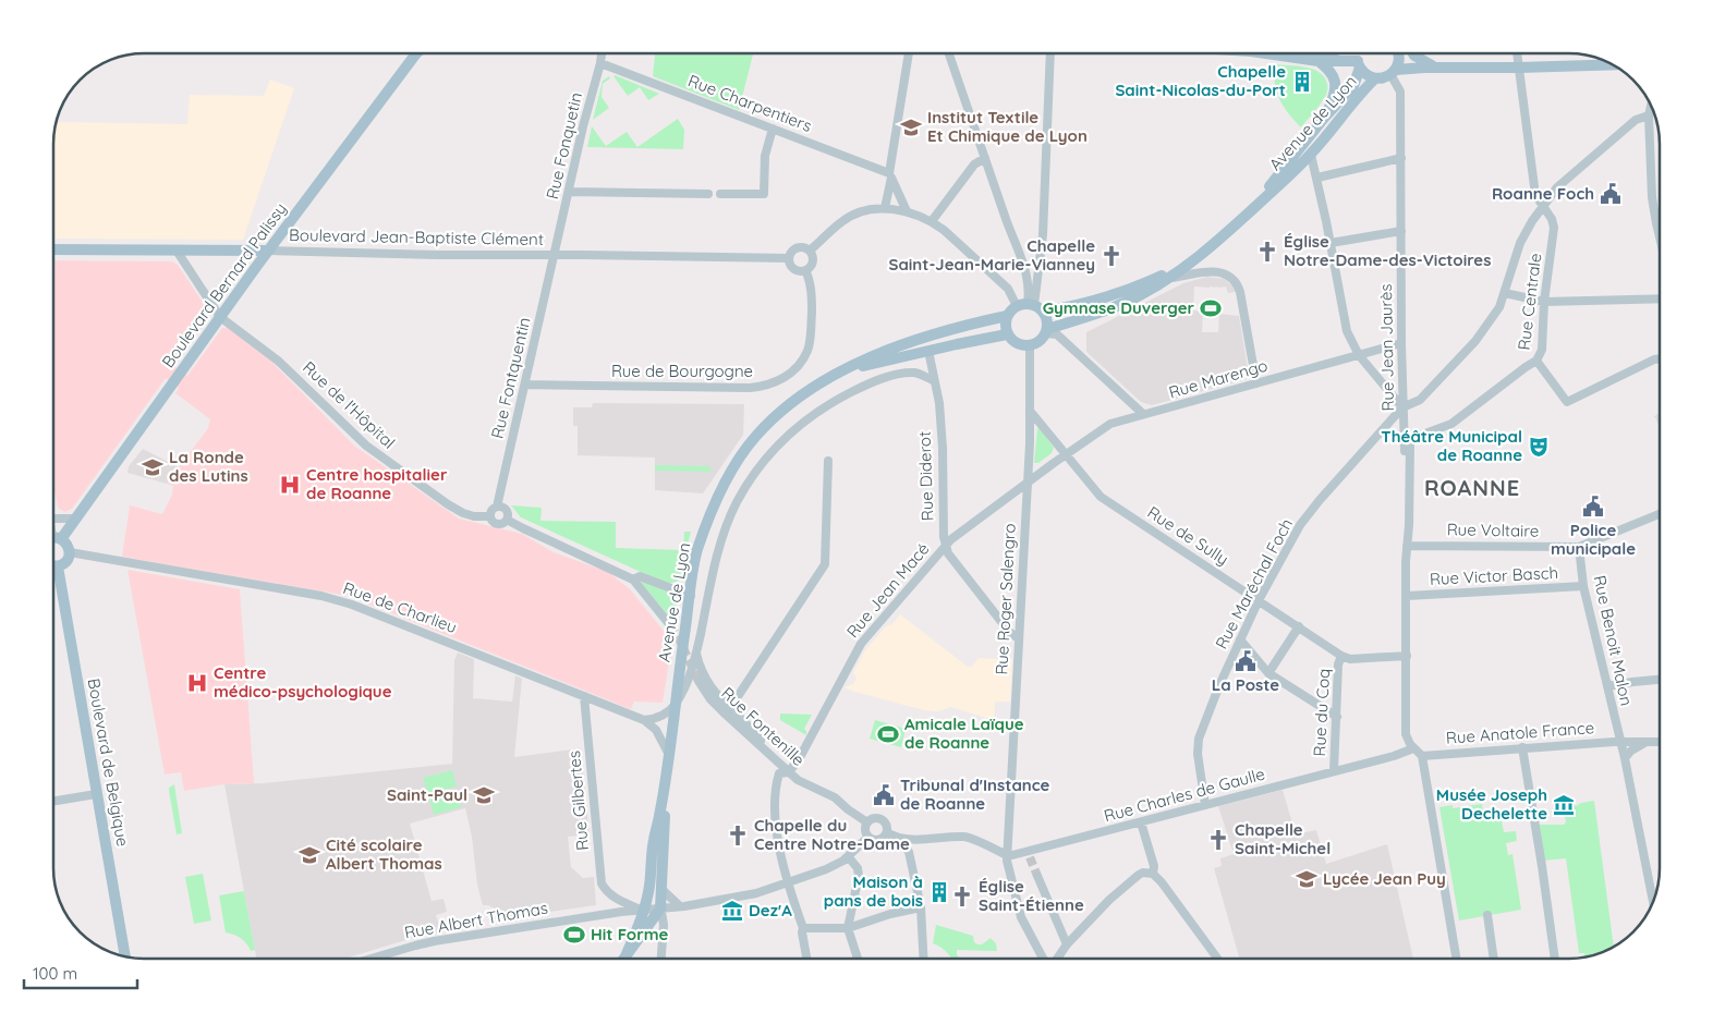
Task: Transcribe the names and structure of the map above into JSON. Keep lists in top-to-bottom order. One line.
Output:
{"streets":{"main road":["Avenue de Lyon","Boulevard Jean-Baptiste Clément","Boulevard Bernard Palissy","Boulevard de Belgique"],"street":["Rue Charpentiers","Rue Fonquetin","Rue Centrale","Rue Jean Jaurès","Rue de Bourgogne","Rue Fontquentin","Rue Marengo","Rue de l'Hôpital","Rue Diderot","Rue Voltaire","Rue de Sully","Rue Victor Basch","Rue Maréchal Foch","Rue Jean Macé","Rue Roger Salengro","Rue de Charlieu","Rue Benoit Malon","Rue du Coq","Rue Fontenille","Rue Anatole France","Rue Charles de Gaulle","Rue Gilbertes","Rue Albert Thomas"]},"crossings":[["Rue Charpentiers","Rue Fonquetin"],["Avenue de Lyon","Rue Diderot"],["Avenue de Lyon","Rue Roger Salengro"],["Avenue de Lyon","Rue de Charlieu"],["Avenue de Lyon","Rue Gilbertes"],["Avenue de Lyon","Rue Albert Thomas"],["Rue Fonquetin","Boulevard Jean-Baptiste Clément"],["Rue Fonquetin","Rue Fontquentin"],["Boulevard Jean-Baptiste Clément","Boulevard Bernard Palissy"],["Boulevard Jean-Baptiste Clément","Rue de Bourgogne"],["Boulevard Jean-Baptiste Clément","Rue Fontquentin"],["Boulevard Bernard Palissy","Rue de l'Hôpital"],["Rue Centrale","Rue Maréchal Foch"],["Rue Jean Jaurès","Rue Marengo"],["Rue Jean Jaurès","Rue Voltaire"],["Rue Jean Jaurès","Rue Victor Basch"],["Rue Jean Jaurès","Rue Maréchal Foch"],["Rue Jean Jaurès","Rue Charles de Gaulle"],["Rue de Bourgogne","Rue Fontquentin"],["Rue Fontquentin","Rue de l'Hôpital"],["Rue Marengo","Rue de Sully"],["Rue Marengo","Rue Jean Macé"],["Rue Diderot","Rue Jean Macé"],["Rue Diderot","Rue Roger Salengro"],["Rue Voltaire","Rue Benoit Malon"],["Rue de Sully","Rue Maréchal Foch"],["Rue de Sully","Rue Roger Salengro"],["Rue de Sully","Rue du Coq"],["Rue Victor Basch","Rue Benoit Malon"],["Rue Maréchal Foch","Rue Charles de Gaulle"],["Rue Jean Macé","Rue Roger Salengro"],["Rue Jean Macé","Rue Fontenille"],["Rue Roger Salengro","Rue Charles de Gaulle"],["Rue de Charlieu","Rue Gilbertes"],["Rue Benoit Malon","Rue Anatole France"],["Rue du Coq","Rue Charles de Gaulle"],["Rue Fontenille","Rue Albert Thomas"],["Rue Gilbertes","Rue Albert Thomas"]],"districts":["ROANNE"],"places":{"building":["Chapelle Saint-Nicolas-du-Port","Maison à pans de bois"],"school or university":["Institut Textile Et Chimique de Lyon","La Ronde des Lutins","Saint-Paul","Cité scolaire Albert Thomas","Lycée Jean Puy"],"public building":["Roanne Foch","Police municipale","La Poste","Tribunal d'Instance de Roanne"],"church":["Église Notre-Dame-des-Victoires","Chapelle Saint-Jean-Marie-Vianney","Chapelle du Centre Notre-Dame","Chapelle Saint-Michel","Église Saint-Étienne"],"sports":["Gymnase Duverger","Amicale Laïque de Roanne","Hit Forme"],"theatre":["Théâtre Municipal de Roanne"],"hospital":["Centre hospitalier de Roanne","Centre médico-psychologique"],"museum":["Musée Joseph Dechelette","Dez'A"]},"scale_bar":"100 m"}
